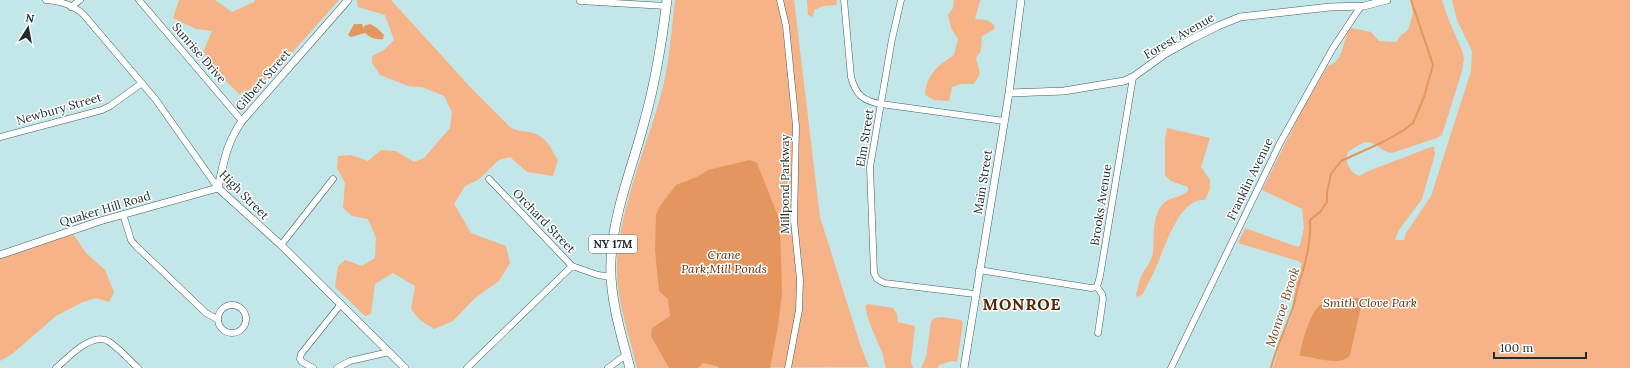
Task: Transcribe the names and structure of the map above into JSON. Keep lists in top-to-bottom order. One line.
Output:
{"streets":{"main road":["NY 17M"],"street":["Forest Avenue","Sunrise Drive","Gilbert Street","Newbury Street","Elm Street","Franklin Avenue","Main Street","Millpond Parkway","High Street","Brooks Avenue","Quaker Hill Road","Orchard Street"]},"crossings":[["Forest Avenue","Franklin Avenue"],["Forest Avenue","Main Street"],["Forest Avenue","Brooks Avenue"],["Sunrise Drive","Gilbert Street"],["Gilbert Street","High Street"],["Gilbert Street","Quaker Hill Road"],["Newbury Street","High Street"],["Elm Street","Main Street"],["High Street","Quaker Hill Road"],["Orchard Street","NY 17M"]],"districts":["MONROE"],"water":["Monroe Brook"],"parks":["Crane Park;Mill Ponds","Smith Clove Park"],"scale_bar":"100 m","north":"top"}
